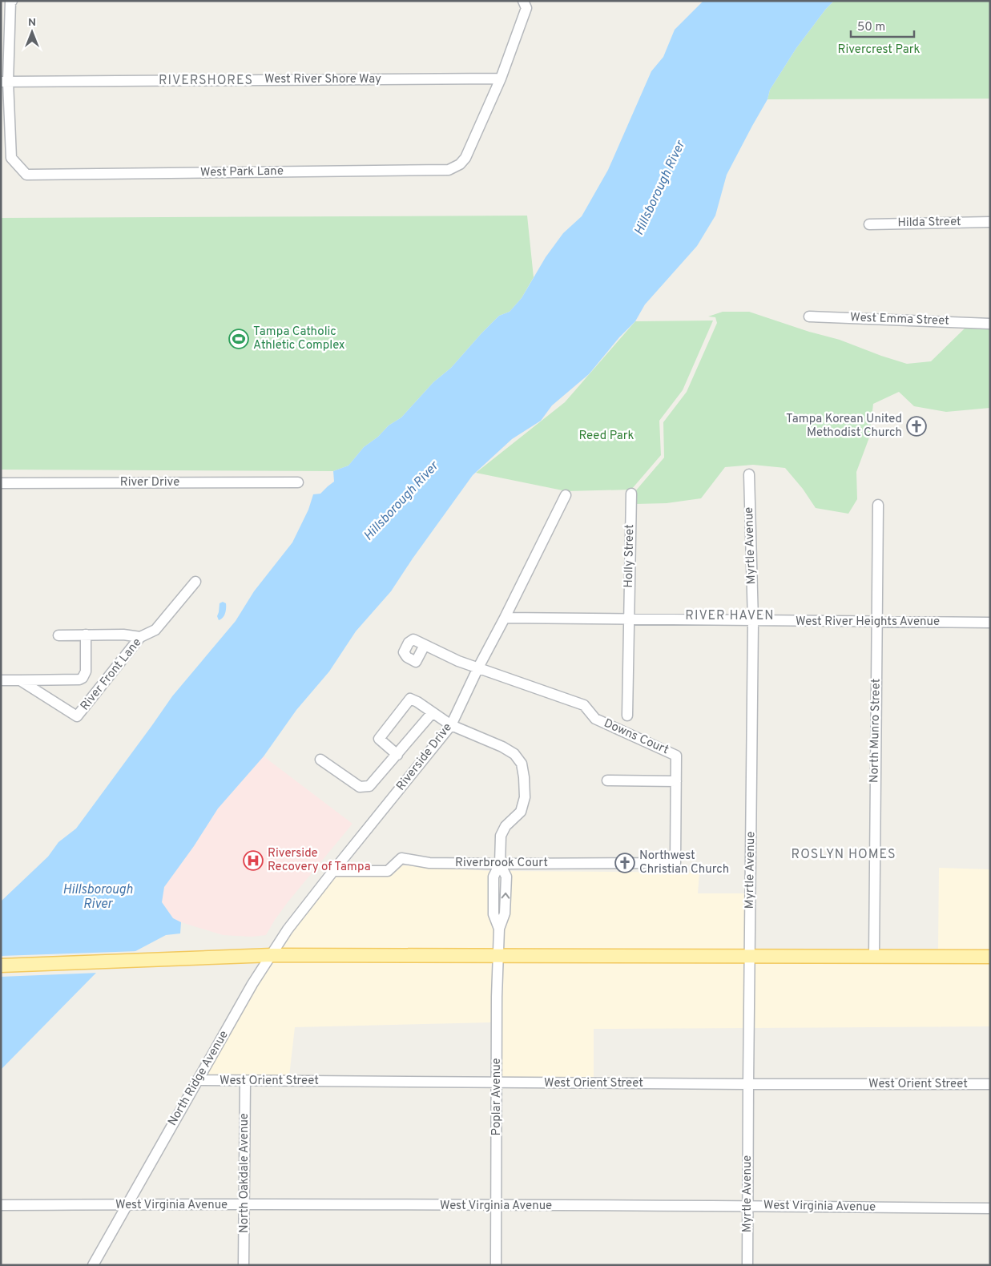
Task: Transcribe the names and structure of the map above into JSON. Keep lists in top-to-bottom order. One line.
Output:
{"streets":{"street":["West River Shore Way","West Park Lane","Hilda Street","West Emma Street","River Drive","Myrtle Avenue","Holly Street","West River Heights Avenue","River Front Lane","North Munro Street","Downs Court","Riverside Drive","Riverbrook Court","North Ridge Avenue","West Orient Street","Poplar Avenue","North Oakdale Avenue","West Virginia Avenue"]},"crossings":[["West River Shore Way","West Park Lane"],["Myrtle Avenue","West River Heights Avenue"],["Myrtle Avenue","West Orient Street"],["Myrtle Avenue","West Virginia Avenue"],["Holly Street","West River Heights Avenue"],["West River Heights Avenue","North Munro Street"],["West River Heights Avenue","Riverside Drive"],["Downs Court","Riverside Drive"],["Downs Court","Riverbrook Court"],["Riverside Drive","Riverbrook Court"],["Riverside Drive","North Ridge Avenue"],["Riverside Drive","Poplar Avenue"],["Riverbrook Court","Poplar Avenue"],["North Ridge Avenue","West Orient Street"],["North Ridge Avenue","West Virginia Avenue"],["West Orient Street","Poplar Avenue"],["West Orient Street","North Oakdale Avenue"],["Poplar Avenue","West Virginia Avenue"],["North Oakdale Avenue","West Virginia Avenue"]],"districts":["RIVERSHORES","RIVER HAVEN","ROSLYN HOMES"],"water":["Hillsborough River"],"parks":["Rivercrest Park","Reed Park"],"places":{"sports":["Tampa Catholic Athletic Complex"],"church":["Tampa Korean United Methodist Church","Northwest Christian Church"],"hospital":["Riverside Recovery of Tampa"]},"scale_bar":"50 m","north":"top"}
